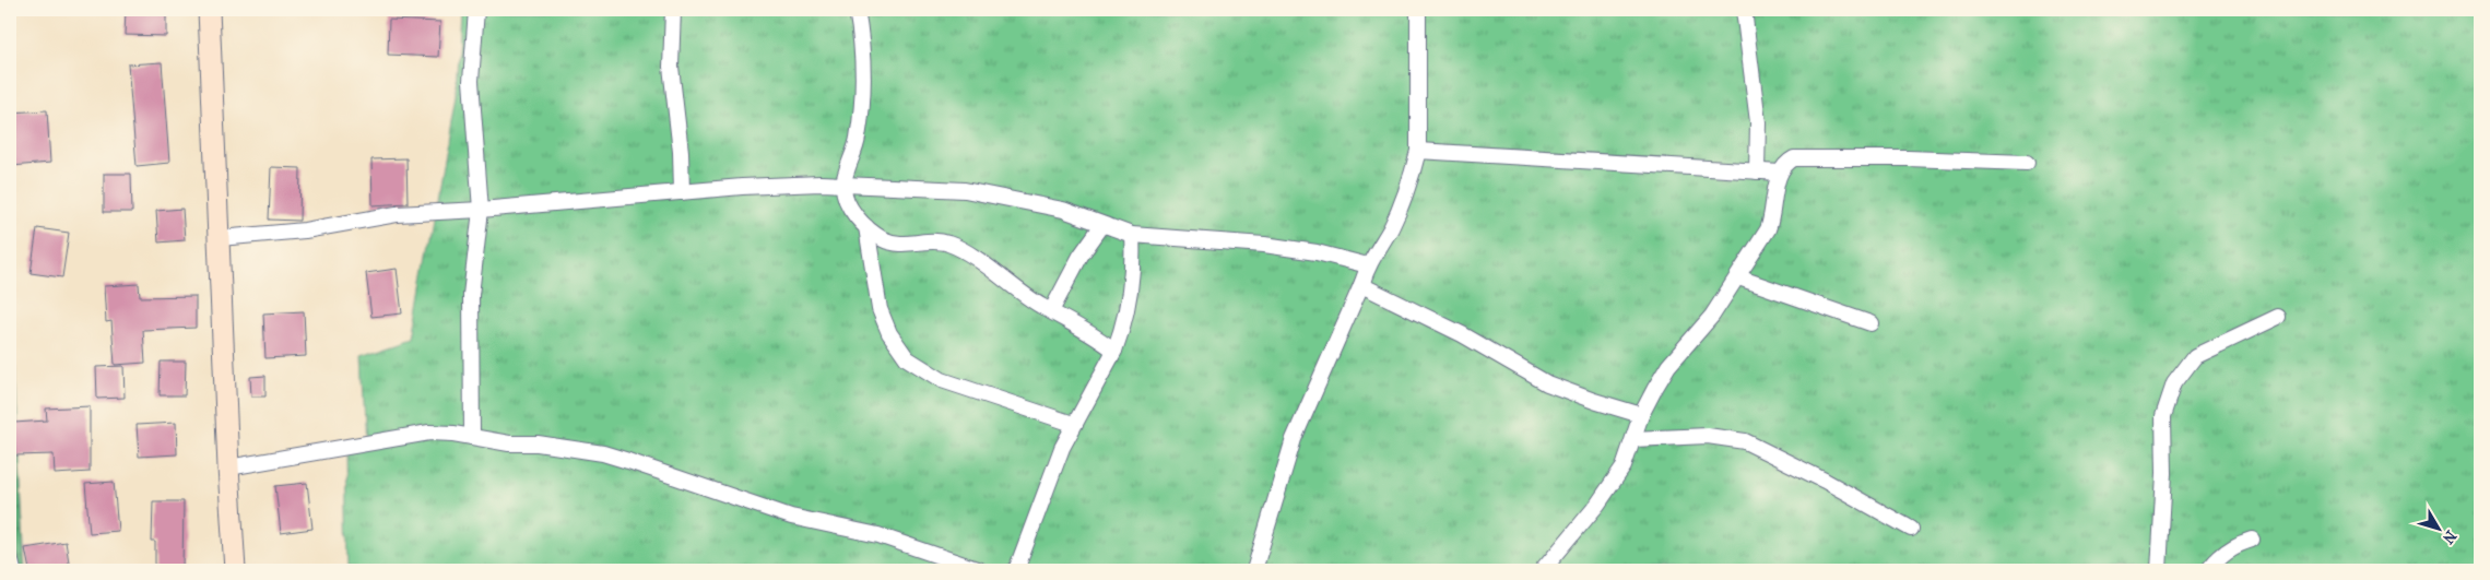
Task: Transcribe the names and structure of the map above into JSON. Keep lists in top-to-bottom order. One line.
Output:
{"north":"bottom right"}
